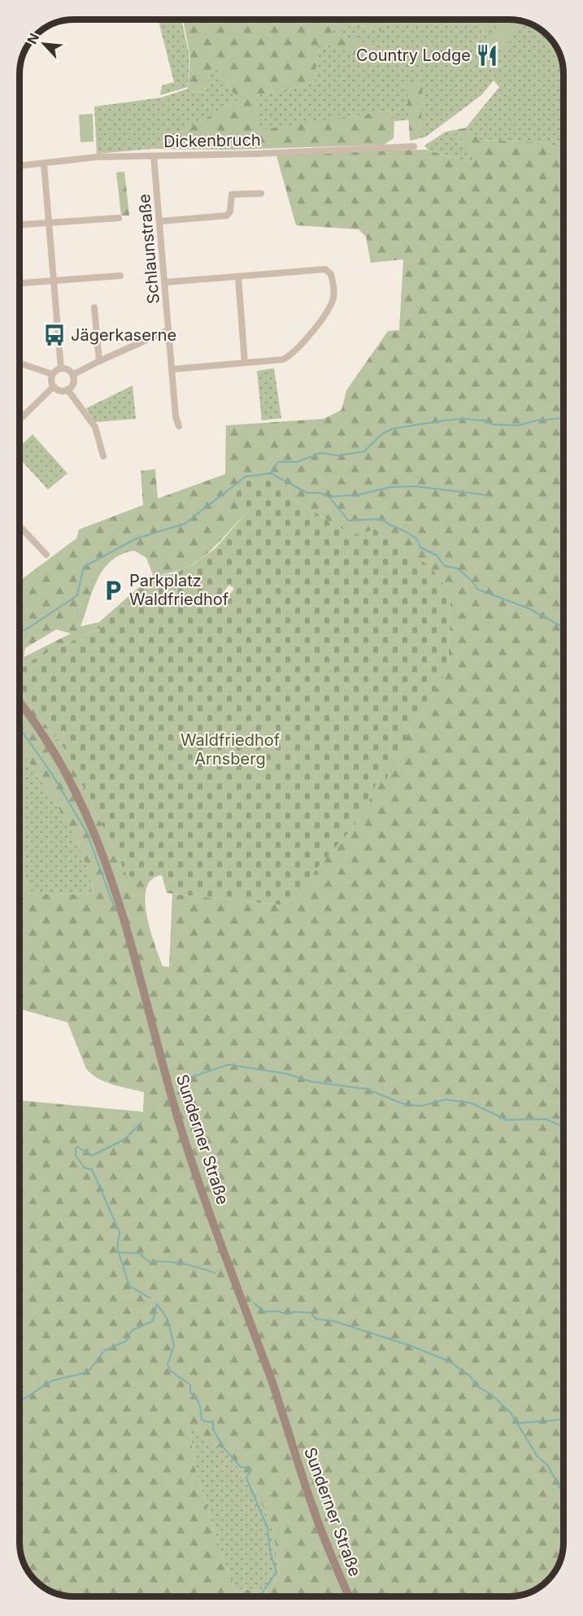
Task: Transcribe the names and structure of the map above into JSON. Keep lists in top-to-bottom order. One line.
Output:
{"streets":{"main road":["Sunderner Straße"],"street":["Dickenbruch","Schlaunstraße"]},"crossings":[["Dickenbruch","Schlaunstraße"]],"parks":["Waldfriedhof Arnsberg"],"places":{"restaurant":["Country Lodge"],"bus stop":["Jägerkaserne"],"parking":["Parkplatz Waldfriedhof"]},"north":"top left"}
